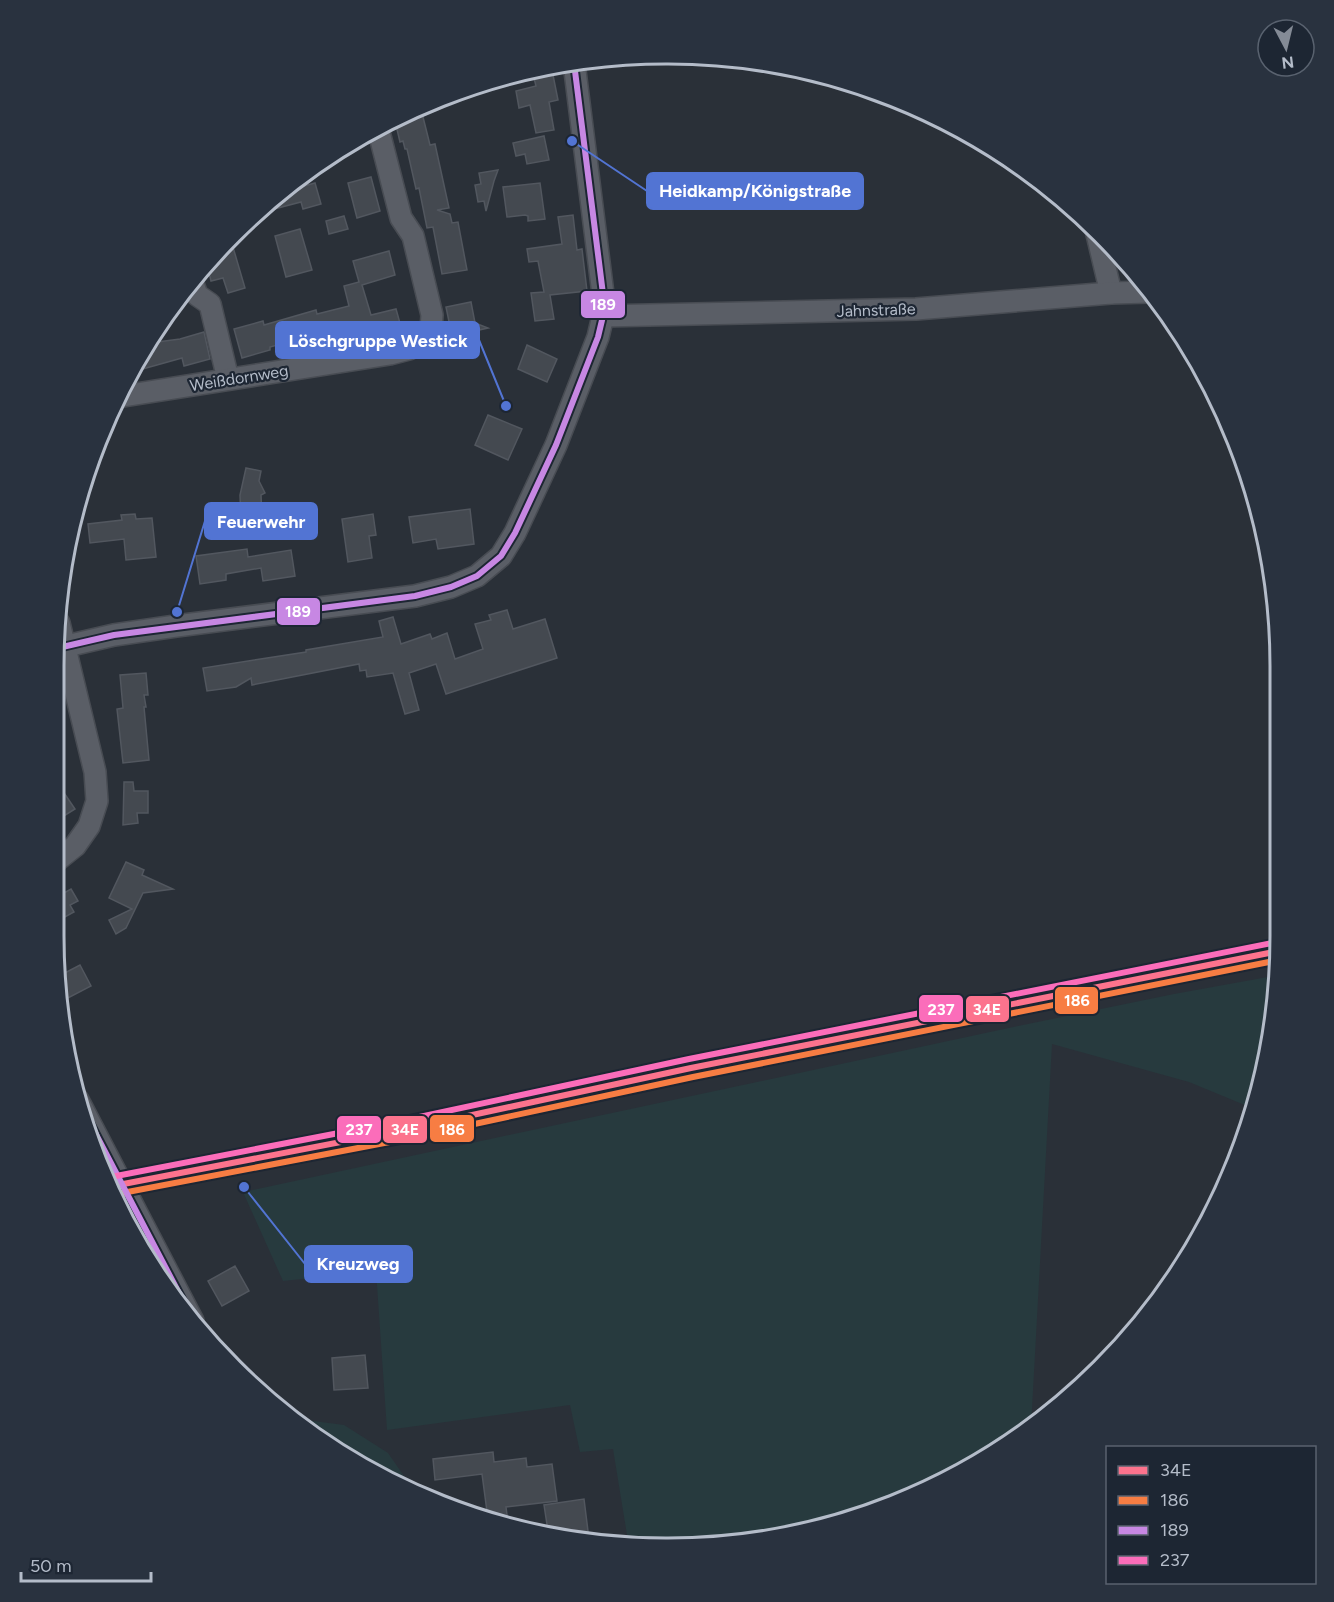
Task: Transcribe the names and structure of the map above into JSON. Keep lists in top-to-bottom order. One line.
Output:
{"streets":{"street":["Jahnstraße","Weißdornweg"]},"places":["Heidkamp/Königstraße","Löschgruppe Westick","Feuerwehr","Kreuzweg"],"lines":["transit line 189","transit line 237","transit line 34E","transit line 186"],"legend":["34E","186","189","237"],"scale_bar":"50 m","north":"bottom"}
